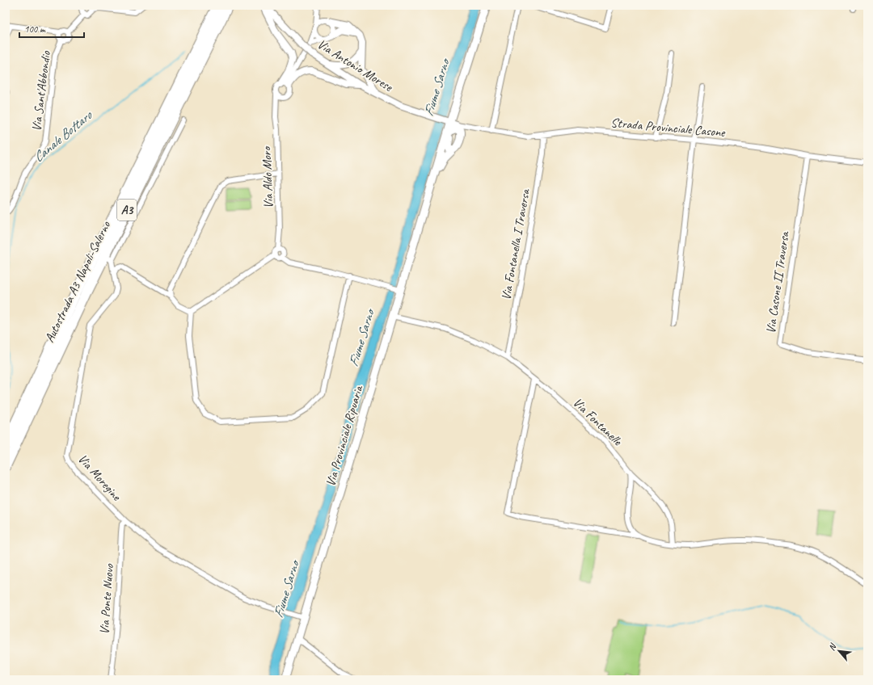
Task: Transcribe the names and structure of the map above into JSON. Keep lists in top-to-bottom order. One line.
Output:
{"streets":{"highway":["A3","Autostrada A3 Napoli-Salerno"],"main road":["Via Provinciale Ripuaria"],"street":["Via Antonio Morese","Via Sant'Abbondio","Strada Provinciale Casone","Via Aldo Moro","Via Fontanella I Traversa","Via Casone II Traversa","Via Fontanelle","Via Moregine","Via Ponte Nuovo"]},"crossings":[["Via Antonio Morese","Strada Provinciale Casone"],["Via Antonio Morese","Via Provinciale Ripuaria"],["Strada Provinciale Casone","Via Fontanella I Traversa"],["Strada Provinciale Casone","Via Casone II Traversa"],["Strada Provinciale Casone","Via Provinciale Ripuaria"],["Via Fontanella I Traversa","Via Fontanelle"],["Via Fontanelle","Via Provinciale Ripuaria"],["Via Provinciale Ripuaria","Via Moregine"],["Via Moregine","Via Ponte Nuovo"]],"water":["Fiume Sarno","Canale Bottaro"],"scale_bar":"100 m","north":"top left"}
